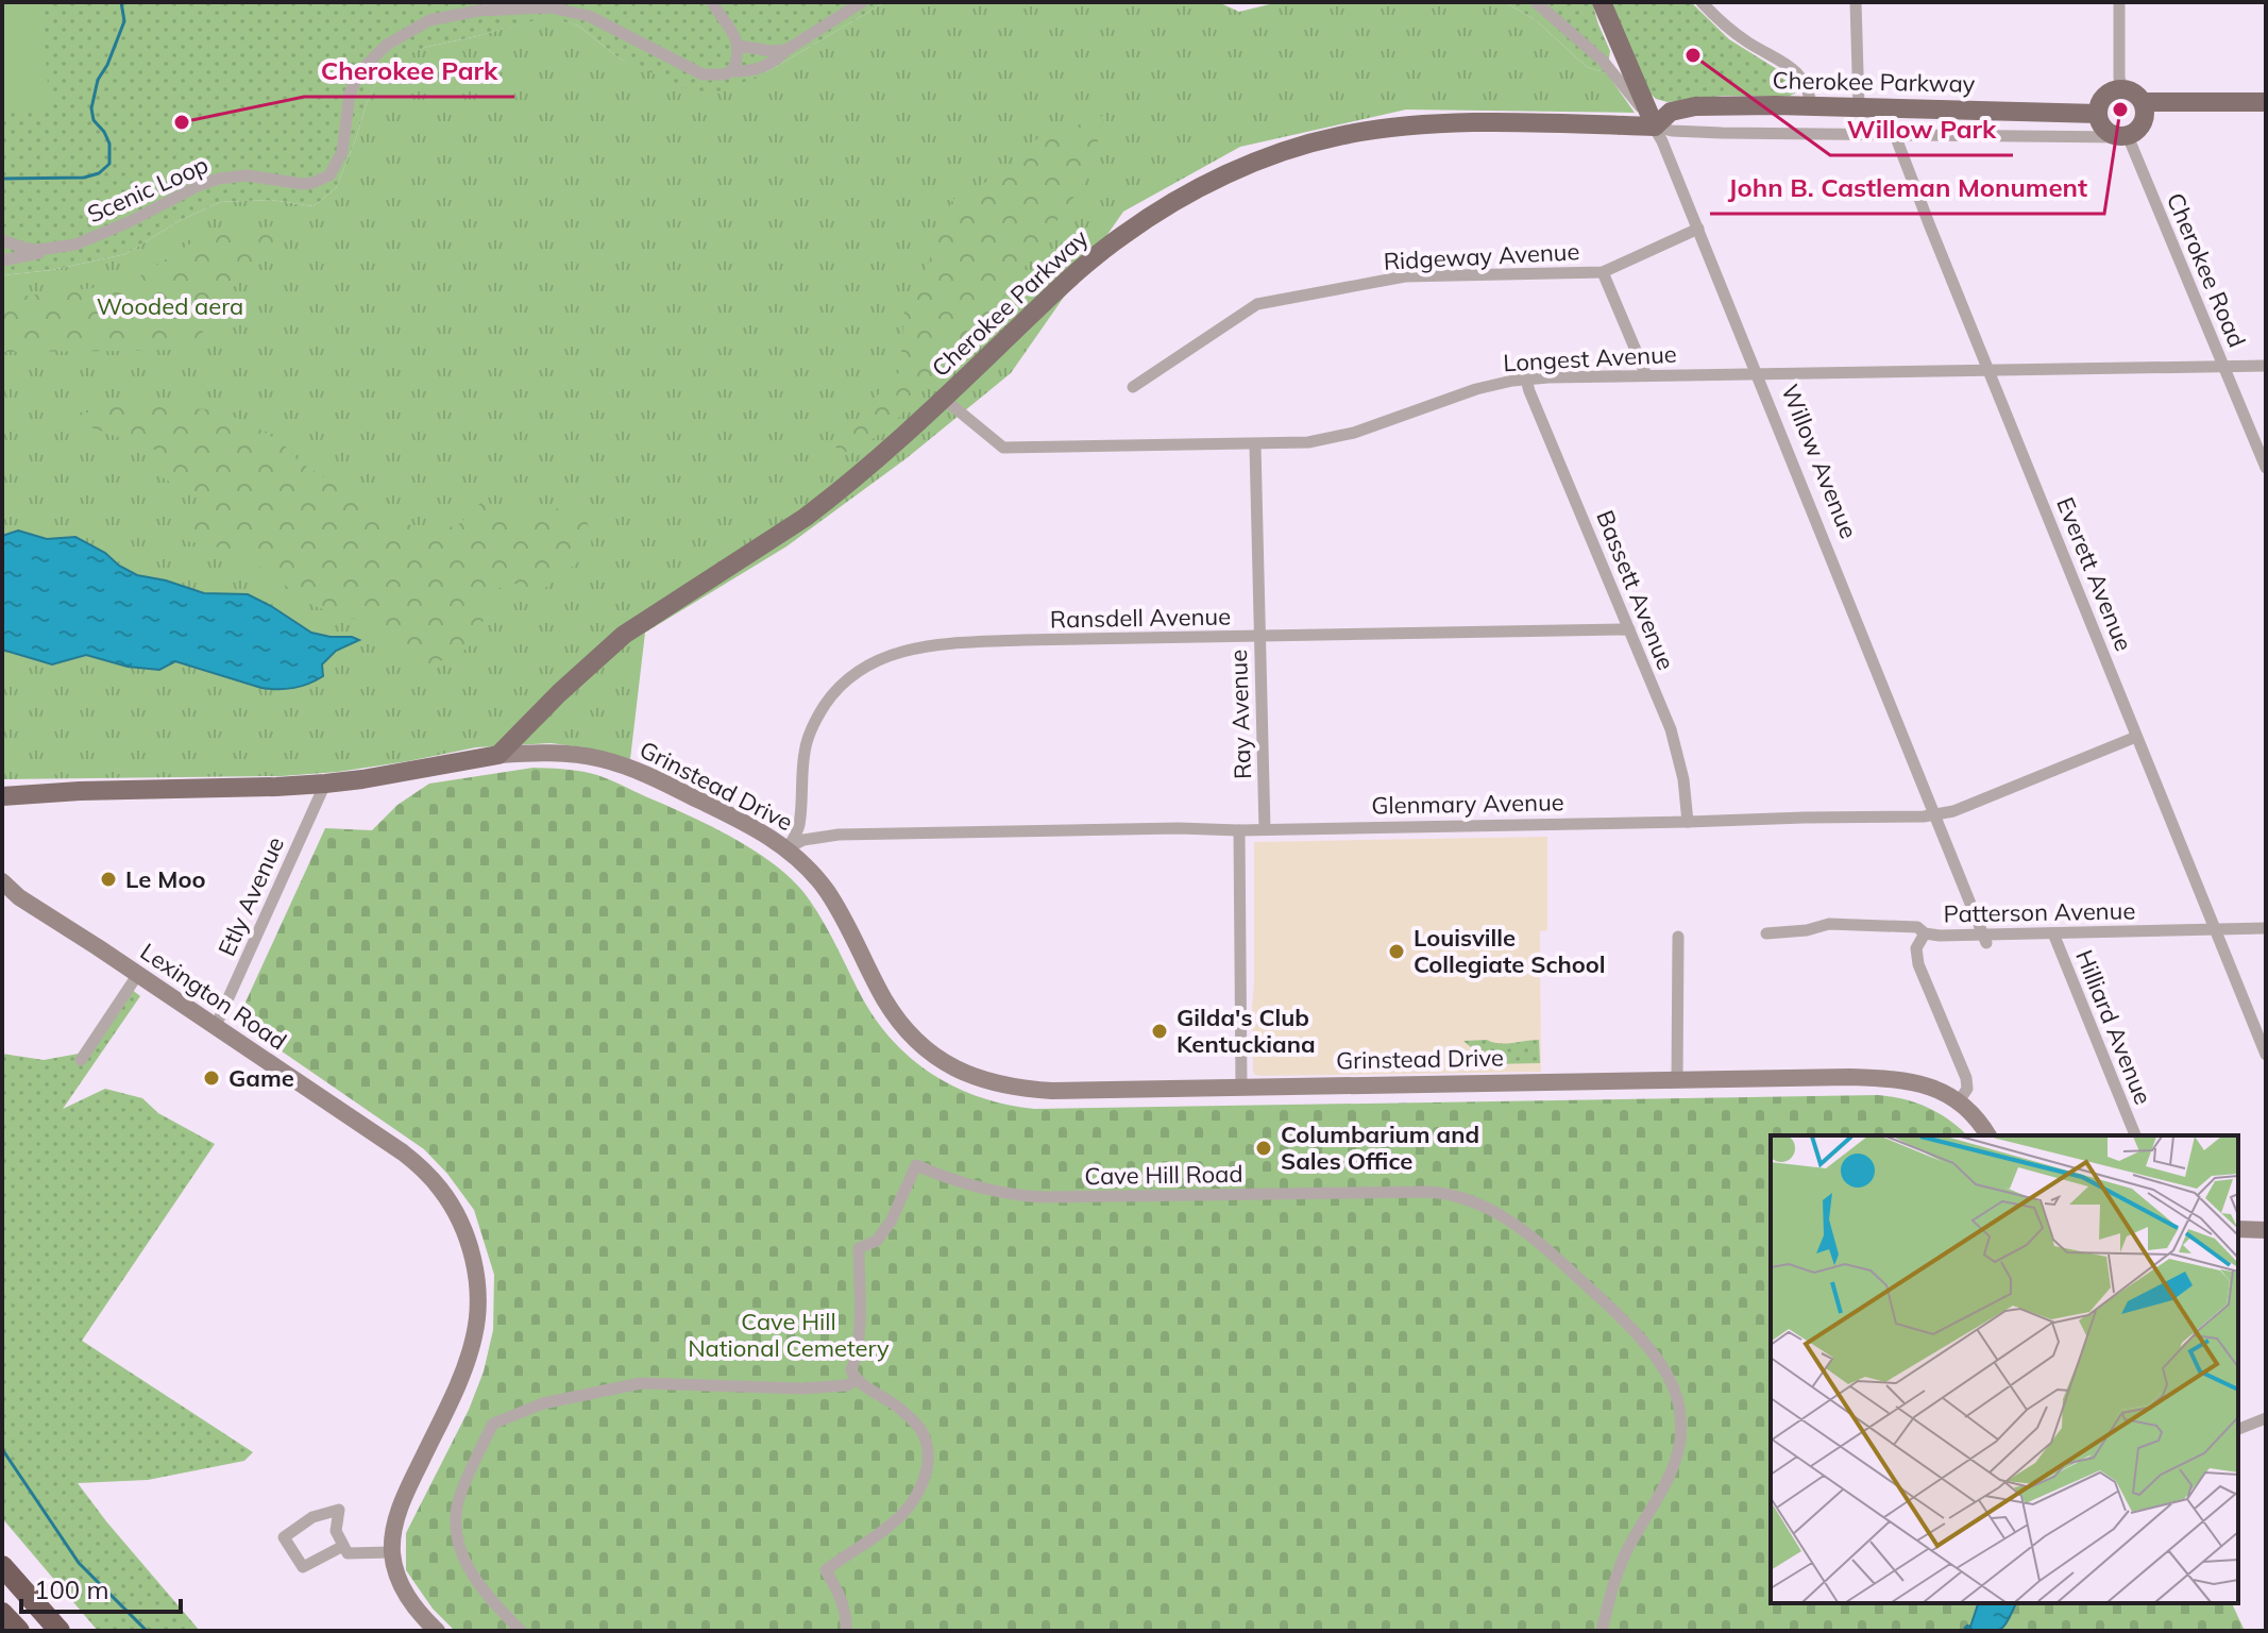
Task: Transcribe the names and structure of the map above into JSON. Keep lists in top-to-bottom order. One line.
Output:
{"streets":{"main road":["Cherokee Parkway","Willow Avenue","Grinstead Drive","Lexington Road"],"street":["Scenic Loop","Ridgeway Avenue","Cherokee Road","Longest Avenue","Everett Avenue","Bassett Avenue","Ransdell Avenue","Ray Avenue","Glenmary Avenue","Etly Avenue","Patterson Avenue","Hilliard Avenue","Cave Hill Road"]},"crossings":[["Cherokee Parkway","Cherokee Road"],["Cherokee Parkway","Longest Avenue"],["Cherokee Parkway","Willow Avenue"],["Cherokee Parkway","Everett Avenue"],["Cherokee Parkway","Grinstead Drive"],["Ridgeway Avenue","Willow Avenue"],["Cherokee Road","Longest Avenue"],["Longest Avenue","Willow Avenue"],["Longest Avenue","Everett Avenue"],["Longest Avenue","Bassett Avenue"],["Longest Avenue","Ray Avenue"],["Willow Avenue","Glenmary Avenue"],["Willow Avenue","Patterson Avenue"],["Everett Avenue","Glenmary Avenue"],["Everett Avenue","Patterson Avenue"],["Bassett Avenue","Ransdell Avenue"],["Bassett Avenue","Glenmary Avenue"],["Ransdell Avenue","Ray Avenue"],["Ransdell Avenue","Grinstead Drive"],["Ransdell Avenue","Glenmary Avenue"],["Ray Avenue","Glenmary Avenue"],["Grinstead Drive","Glenmary Avenue"],["Grinstead Drive","Etly Avenue"],["Etly Avenue","Lexington Road"],["Patterson Avenue","Hilliard Avenue"]],"parks":["Wooded aera","Cave Hill National Cemetery"],"places":["Willow Park","John B. Castleman Monument","Cherokee Park","Le Moo","Louisville Collegiate School","Gilda's Club Kentuckiana","Game","Columbarium and Sales Office"],"scale_bar":"100 m"}
